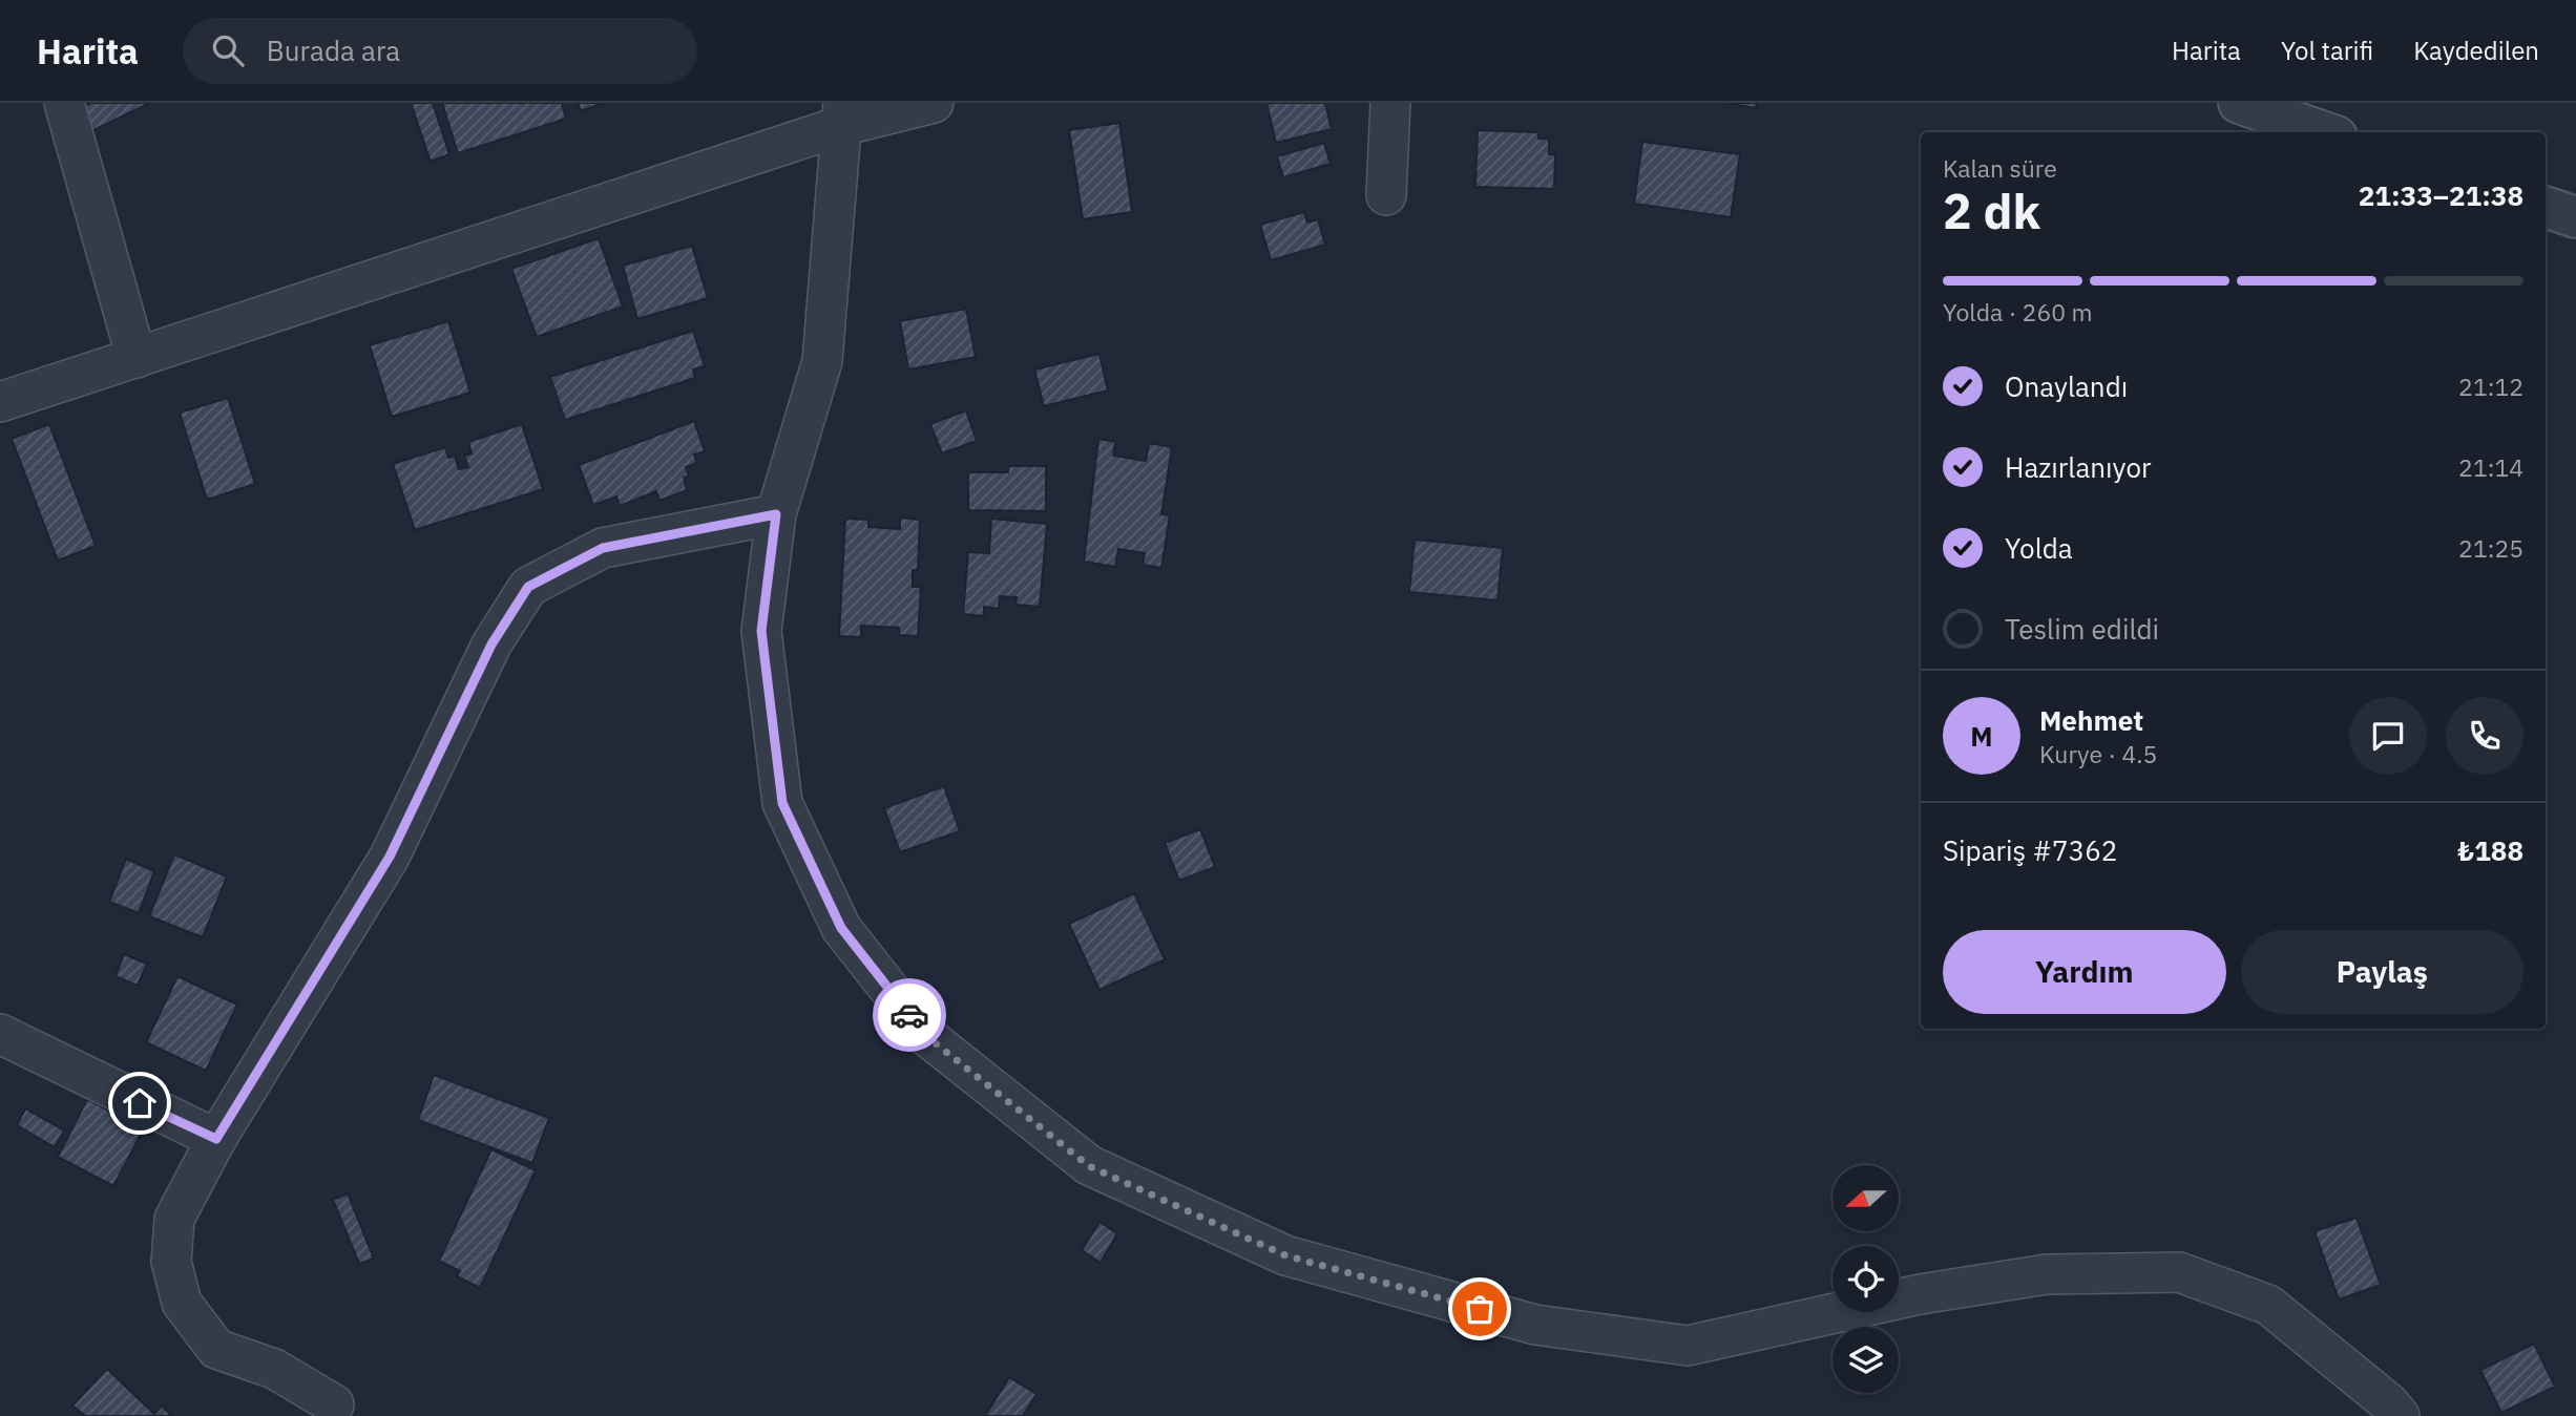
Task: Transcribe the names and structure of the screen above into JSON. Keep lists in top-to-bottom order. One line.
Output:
{"north":"left","page":{"header":"Harita","search":"Burada ara","nav":["Harita","Yol tarifi","Kaydedilen"],"heading":["2 dk","Kalan süre","21:33–21:38"],"panel":["Mehmet","Kurye · 4.5","Sipariş #7362","₺188"],"bar":"Yolda · 260 m","list":[["Onaylandı","21:12"],["Hazırlanıyor","21:14"],["Yolda","21:25"],"Teslim edildi"],"round":"M","buttons":["Yardım","Paylaş"]}}
